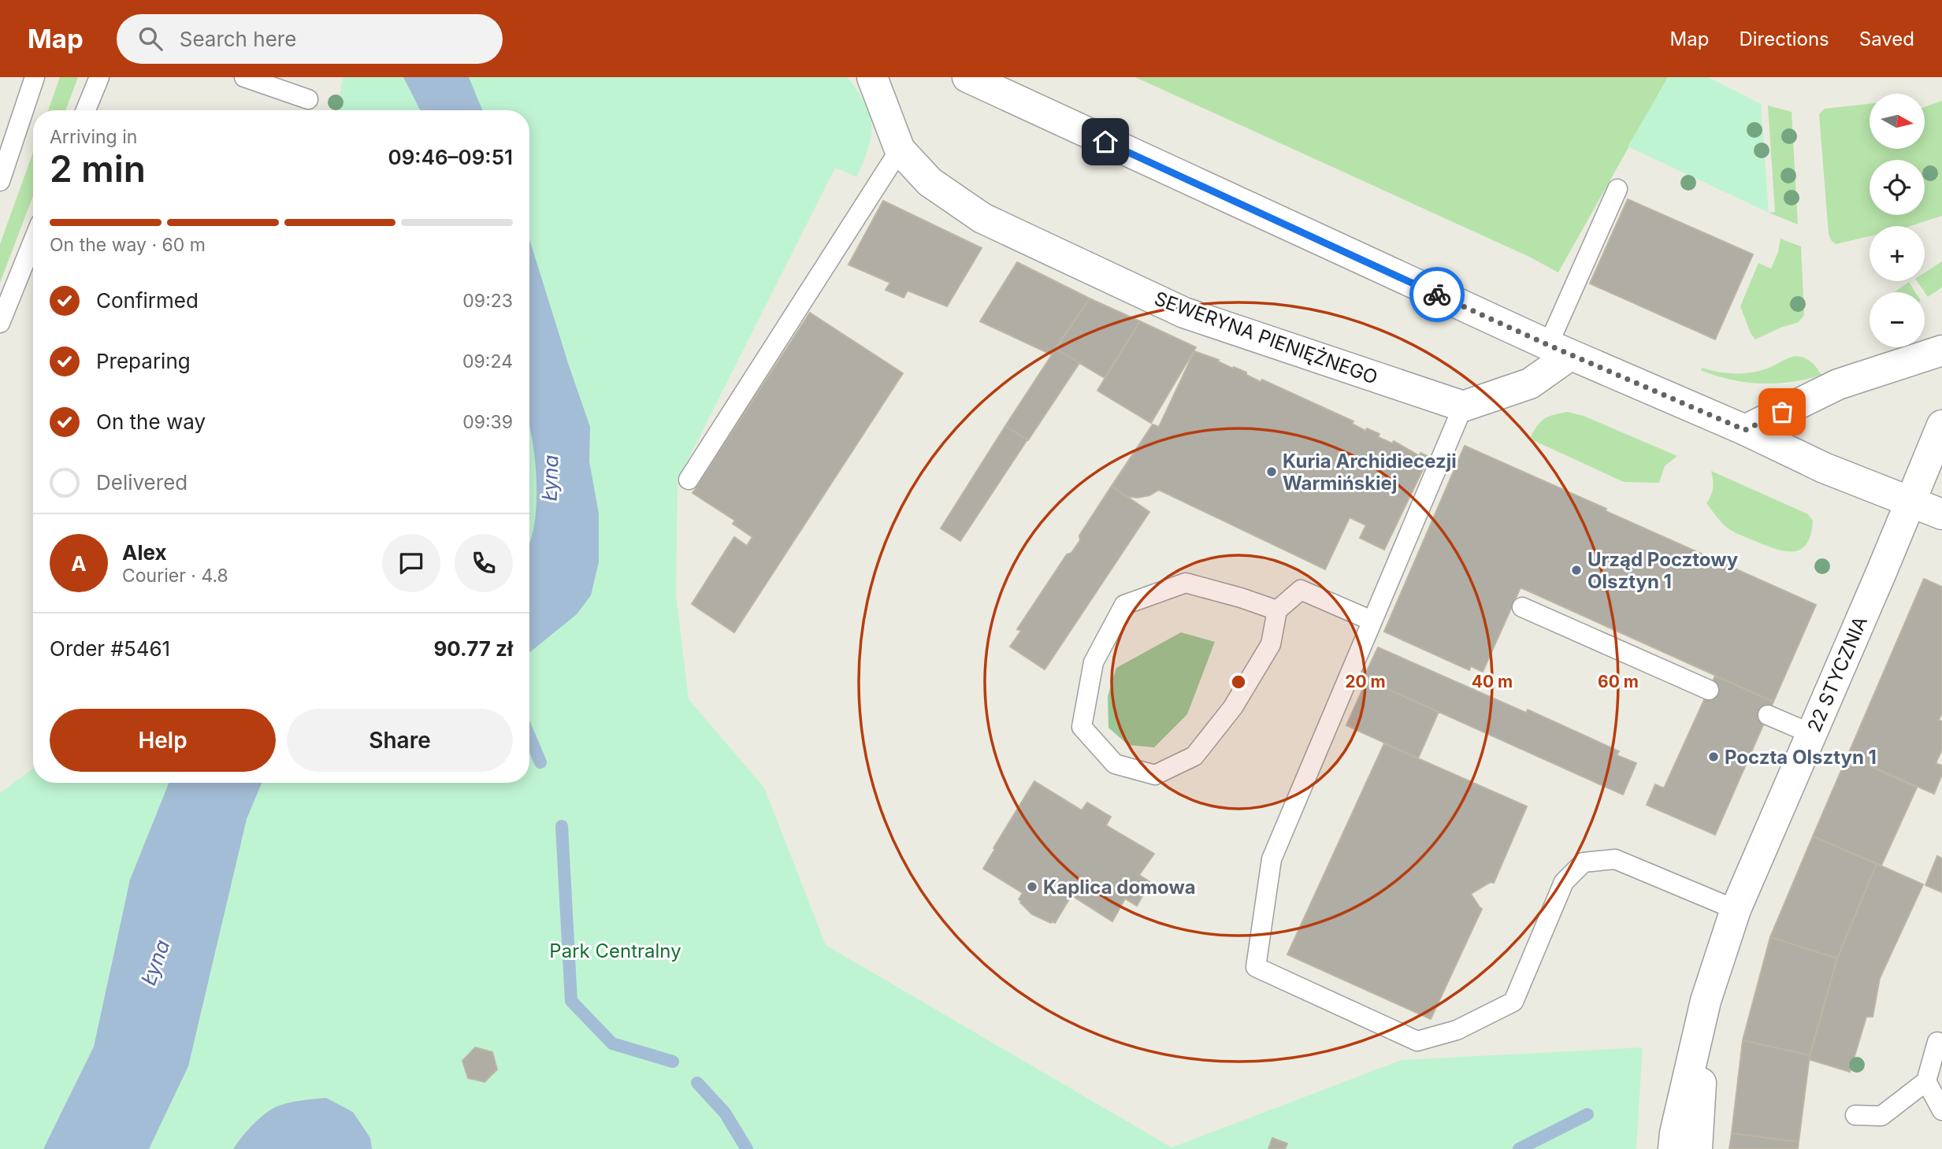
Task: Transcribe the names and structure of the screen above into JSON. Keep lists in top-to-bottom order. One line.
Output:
{"streets":{"street":["SEWERYNA PIENIĘŻNEGO","22 STYCZNIA"]},"water":["Łyna"],"parks":["Park Centralny"],"places":["Kuria Archidiecezji Warmińskiej","Urząd Pocztowy Olsztyn 1","Poczta Olsztyn 1","Kaplica domowa"],"north":"right","page":{"header":"Map","search":"Search here","nav":["Map","Directions","Saved"],"map_buttons":["+","−"],"heading":["2 min","Arriving in","09:46–09:51"],"panel":["Alex","Courier · 4.8","Order #5461","90.77 zł"],"bar":"On the way · 60 m","list":[["Confirmed","09:23"],["Preparing","09:24"],["On the way","09:39"],"Delivered"],"round":"A","buttons":["Help","Share"]},"rings":["20 m","40 m","60 m"]}
